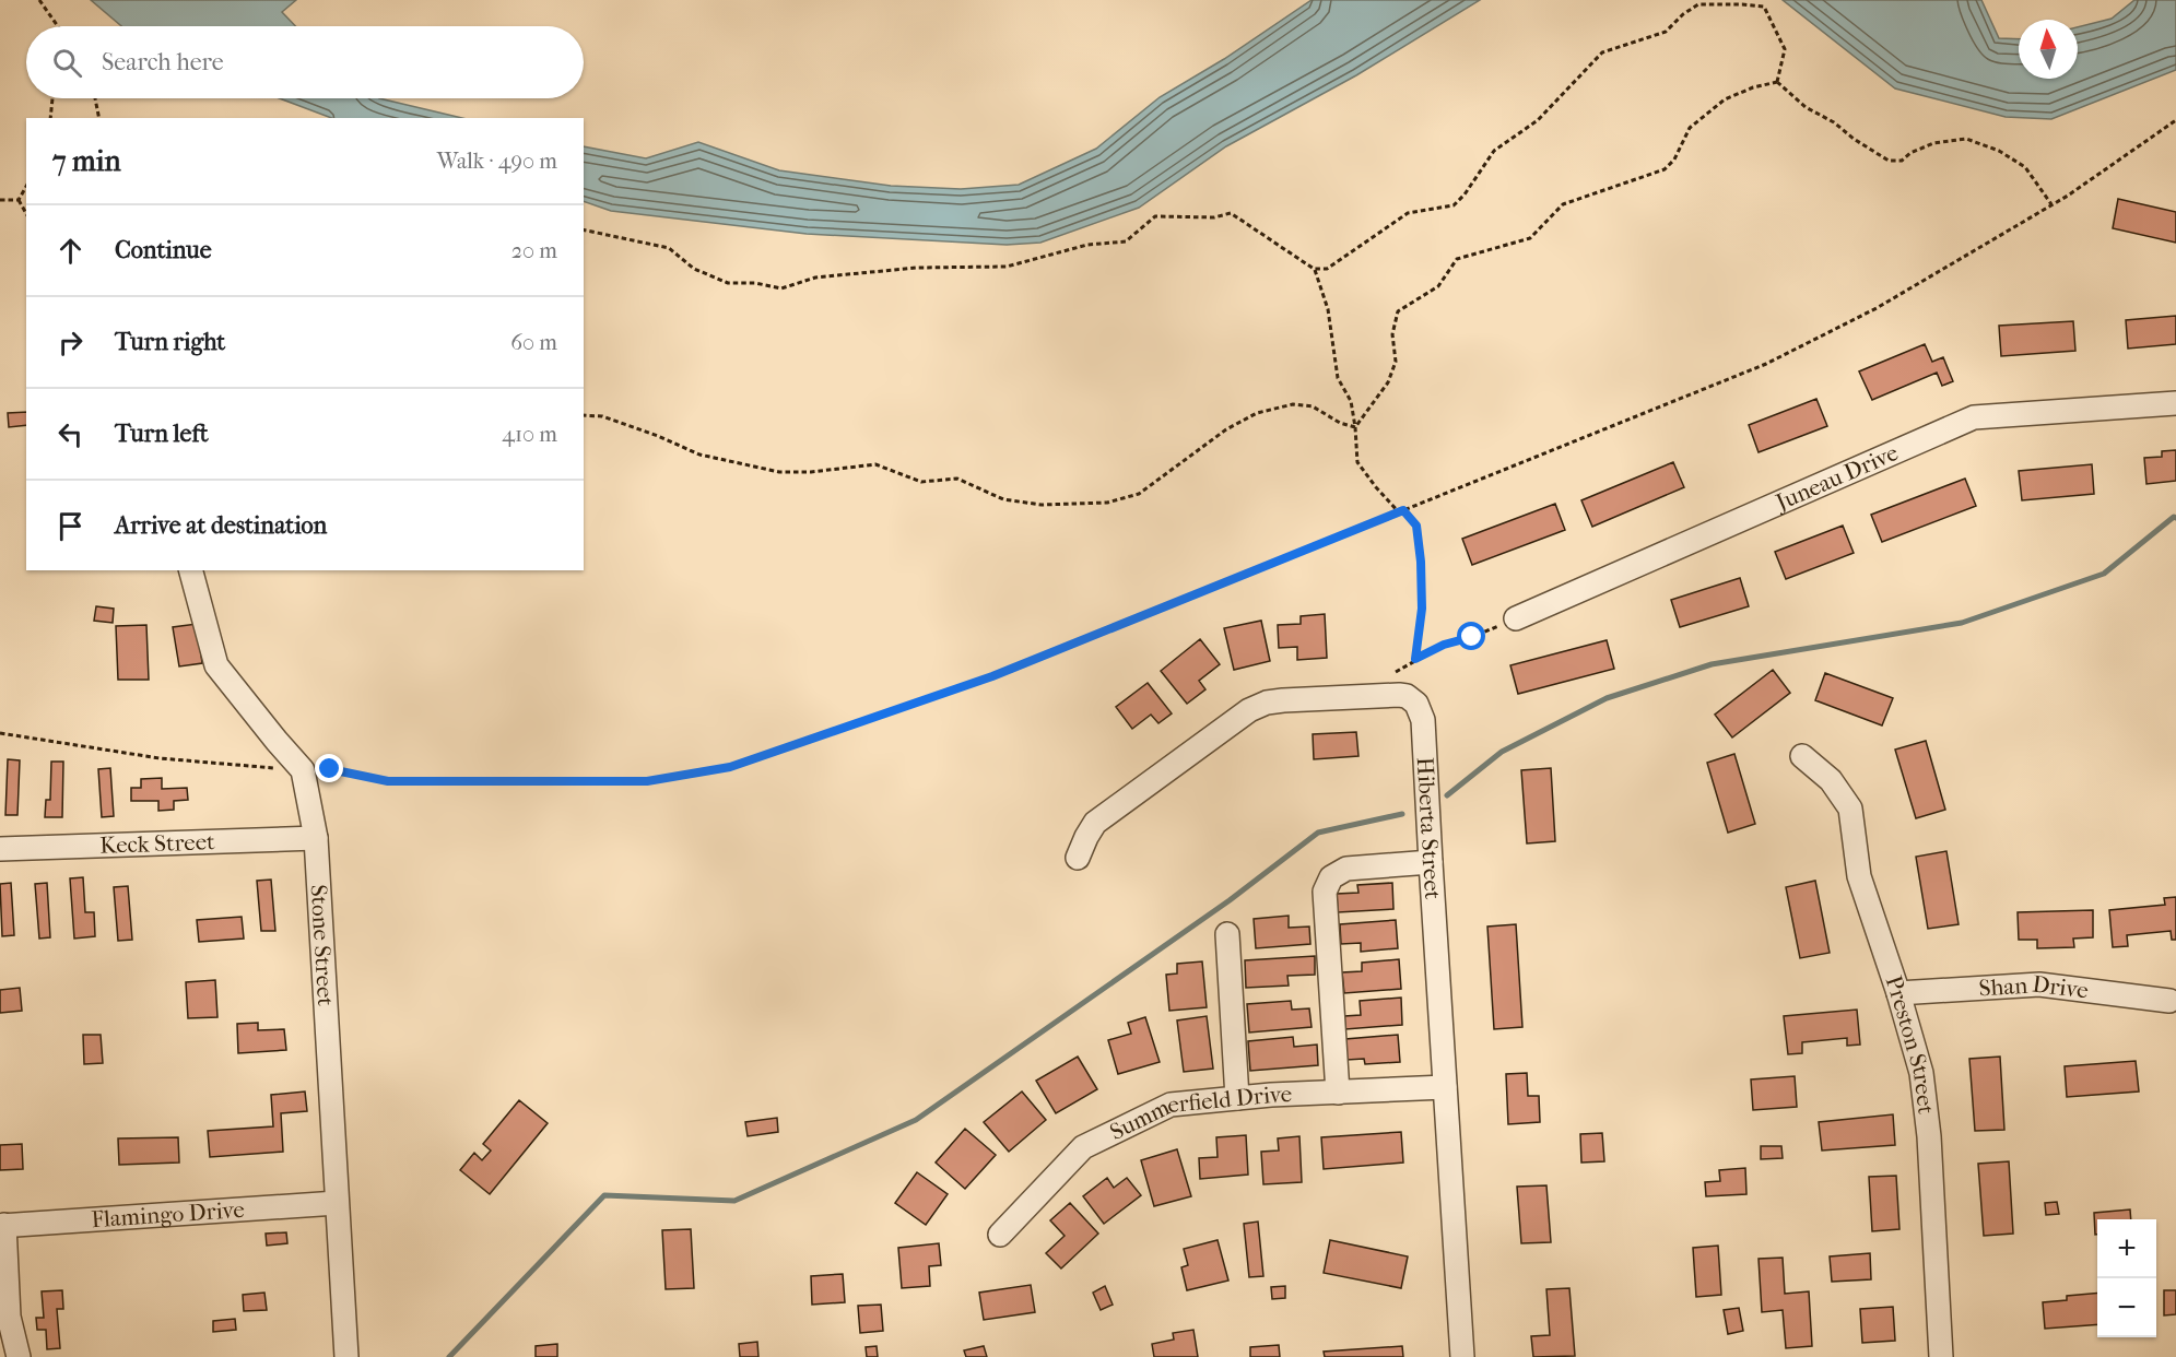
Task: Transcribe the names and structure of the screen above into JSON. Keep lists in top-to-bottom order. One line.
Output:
{"streets":{"street":["Juneau Drive","Hiberta Street","Keck Street","Stone Street","Shan Drive","Preston Street","Summerfield Drive","Flamingo Drive"]},"crossings":[["Hiberta Street","Summerfield Drive"],["Keck Street","Stone Street"],["Stone Street","Flamingo Drive"],["Shan Drive","Preston Street"]],"north":"top","page":{"search":"Search here","heading":["7 min","Walk · 490 m"],"list":[["Continue","20 m"],["Turn right","60 m"],["Turn left","410 m"],"Arrive at destination"],"map_buttons":["+","−"]}}
